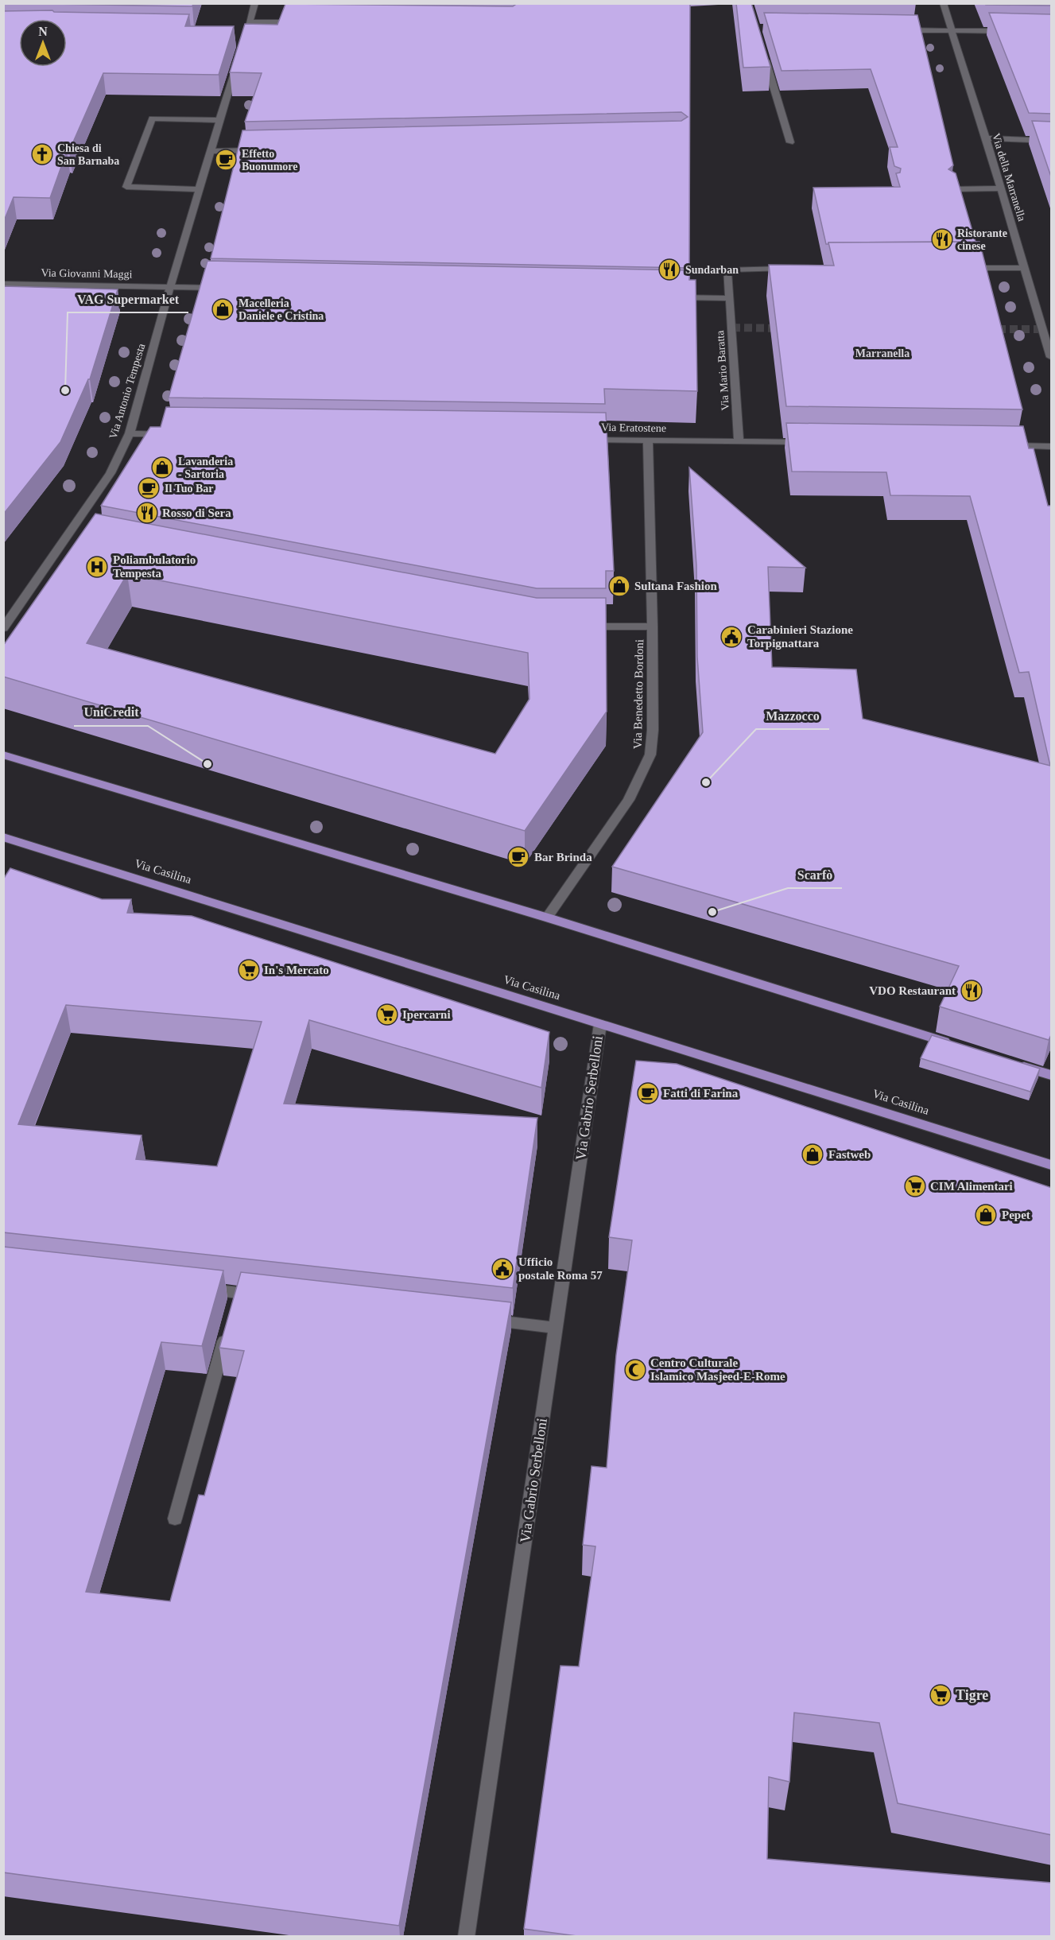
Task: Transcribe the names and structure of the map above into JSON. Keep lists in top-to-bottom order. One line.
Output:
{"streets":{"main road":["Via Casilina"],"street":["Via della Marranella","Via Giovanni Maggi","Via Mario Baratta","Via Antonio Tempesta","Via Eratostene","Via Benedetto Bordoni","Via Gabrio Serbelloni"]},"crossings":[["Via Giovanni Maggi","Via Antonio Tempesta"],["Via Mario Baratta","Via Eratostene"],["Via Eratostene","Via Benedetto Bordoni"],["Via Casilina","Via Gabrio Serbelloni"]],"districts":["Marranella"],"places":{"church":["Chiesa di San Barnaba"],"cafe":["Effetto Buonumore","Il Tuo Bar","Bar Brinda","Fatti di Farina"],"restaurant":["Ristorante cinese","Sundarban","Rosso di Sera","VDO Restaurant"],"shop":["Macelleria Daniele e Cristina","Lavanderia - Sartoria","Sultana Fashion","Fastweb","Pepet"],"other":["VAG Supermarket","UniCredit","Mazzocco","Scarfò"],"hospital":["Poliambulatorio Tempesta"],"public building":["Carabinieri Stazione Torpignattara","Ufficio postale Roma 57"],"supermarket":["In's Mercato","Ipercarni","CIM Alimentari","Tigre"],"mosque":["Centro Culturale Islamico Masjeed-E-Rome"]},"north":"top"}
